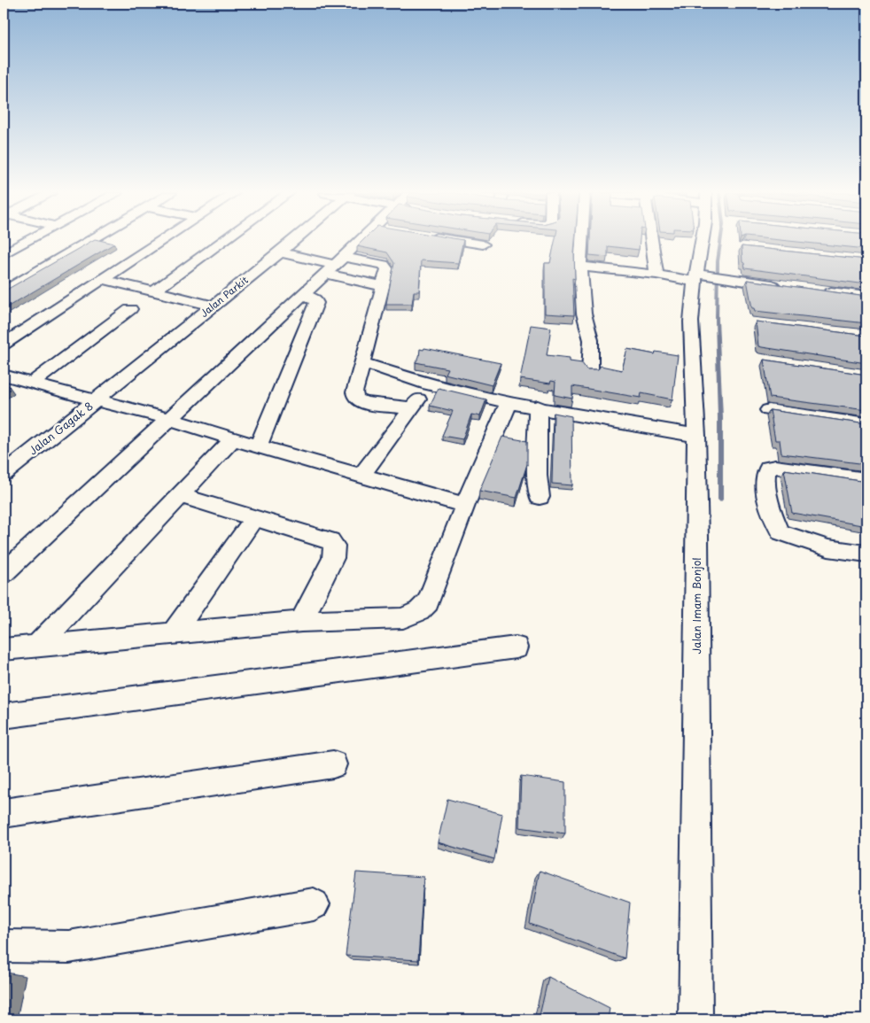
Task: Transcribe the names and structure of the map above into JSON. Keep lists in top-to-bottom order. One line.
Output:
{"streets":{"street":["Jalan Parkit","Jalan Gagak 8","Jalan Imam Bonjol"]},"crossings":[["Jalan Parkit","Jalan Gagak 8"]]}
